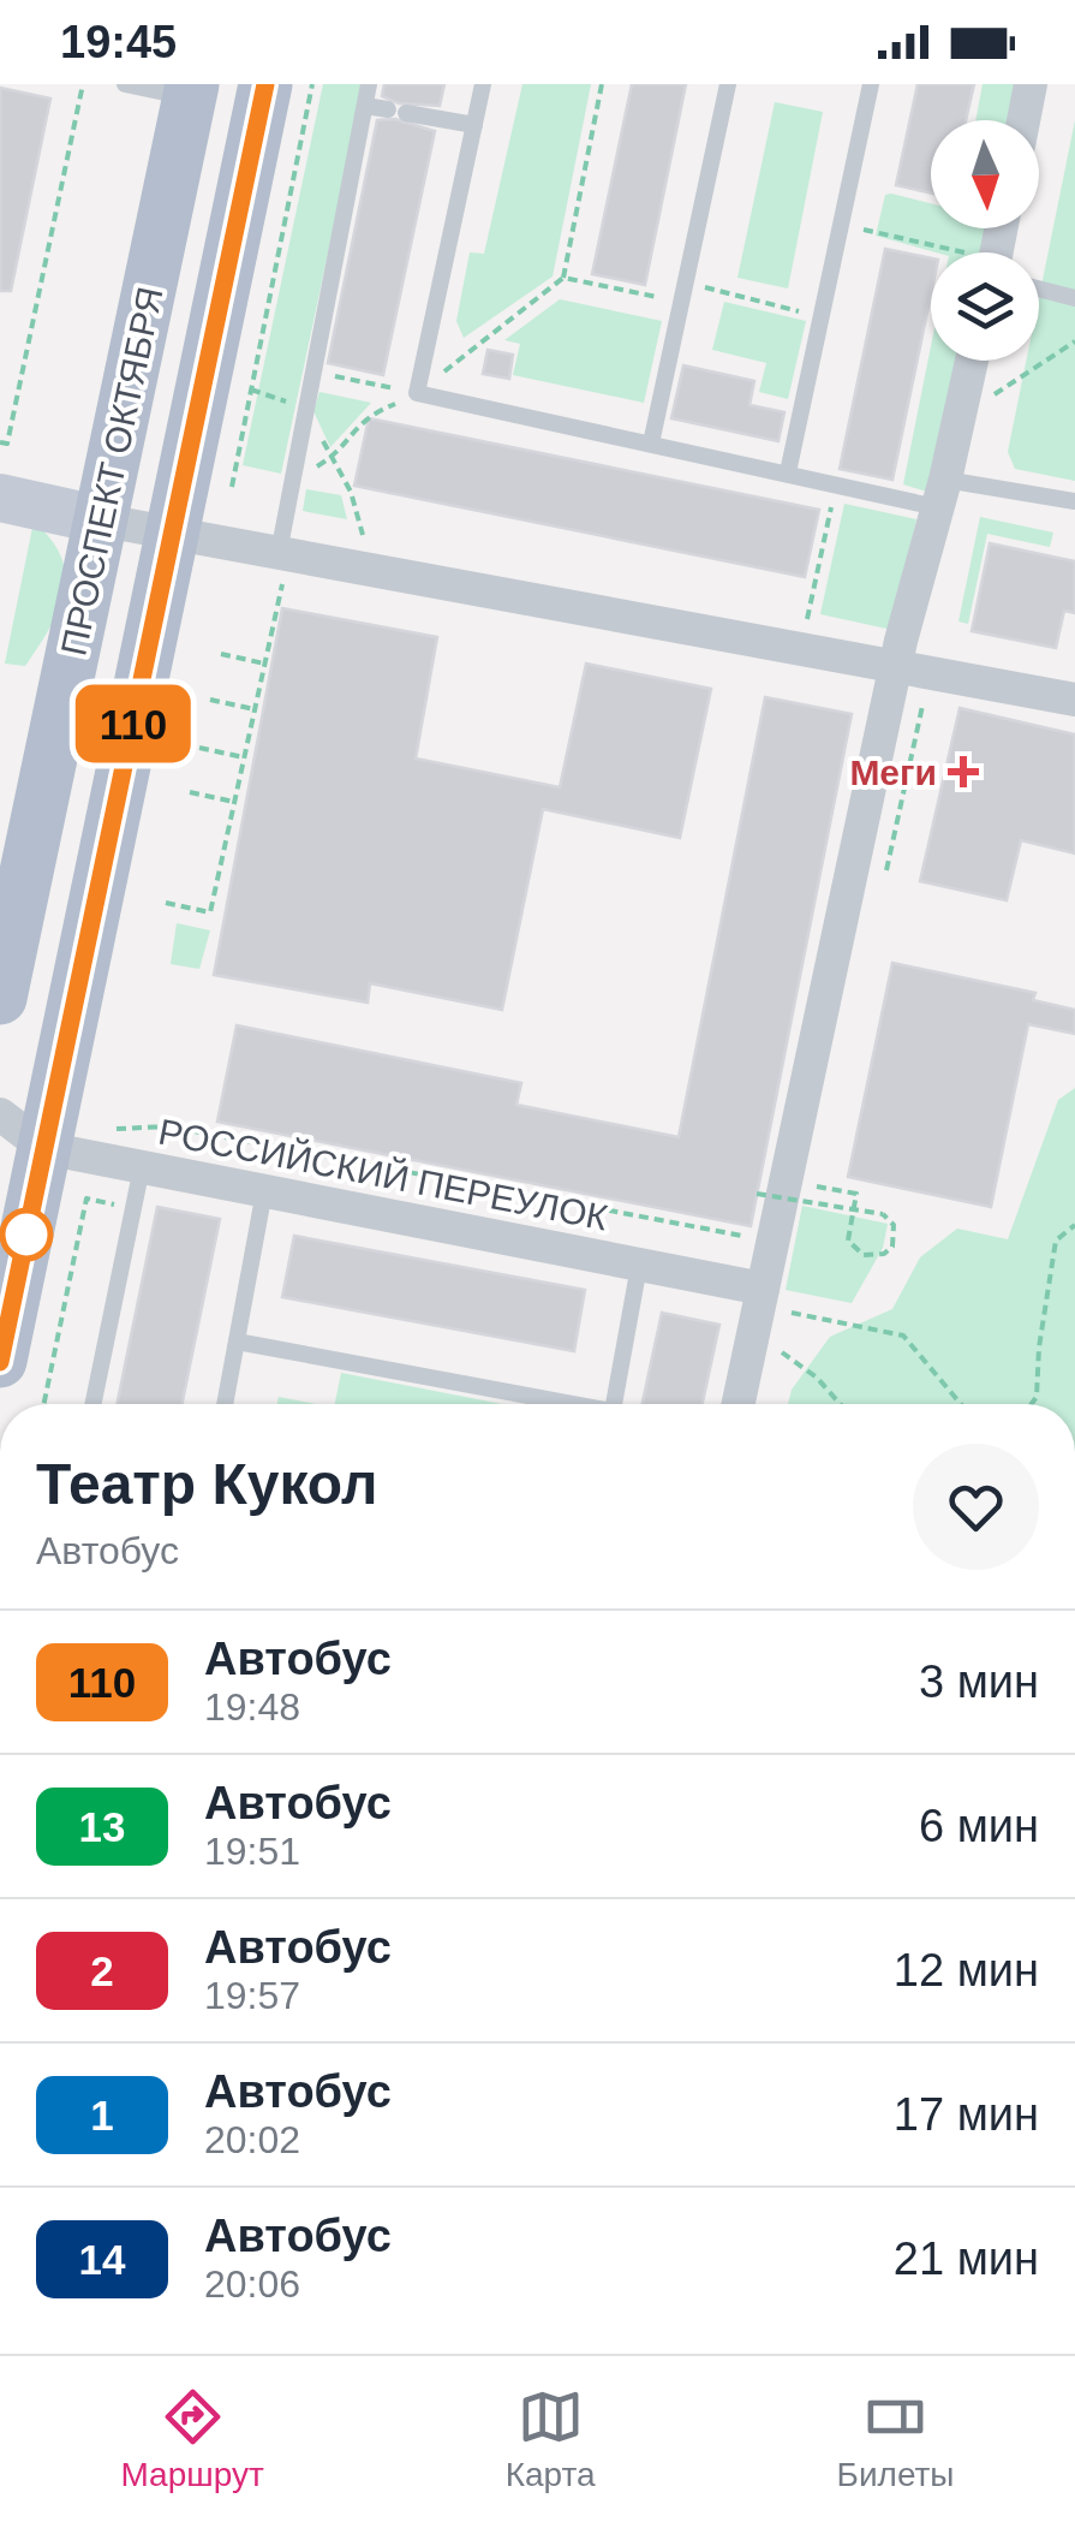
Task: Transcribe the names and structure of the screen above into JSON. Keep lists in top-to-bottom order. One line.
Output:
{"streets":{"main road":["ПРОСПЕКТ ОКТЯБРЯ"],"street":["РОССИЙСКИЙ ПЕРЕУЛОК"]},"crossings":[["ПРОСПЕКТ ОКТЯБРЯ","РОССИЙСКИЙ ПЕРЕУЛОК"]],"places":{"health":["Меги"]},"lines":["bus line 110"],"north":"bottom","page":{"status":"19:45","on_map":"110","heading":["Театр Кукол","Автобус"],"list":[{"mark":"110","name":"Автобус","note":"19:48","value":"3 мин"},{"mark":"13","name":"Автобус","note":"19:51","value":"6 мин"},{"mark":"2","name":"Автобус","note":"19:57","value":"12 мин"},{"mark":"1","name":"Автобус","note":"20:02","value":"17 мин"},{"mark":"14","name":"Автобус","note":"20:06","value":"21 мин"}],"tabs":["Маршрут","Карта","Билеты"]}}
